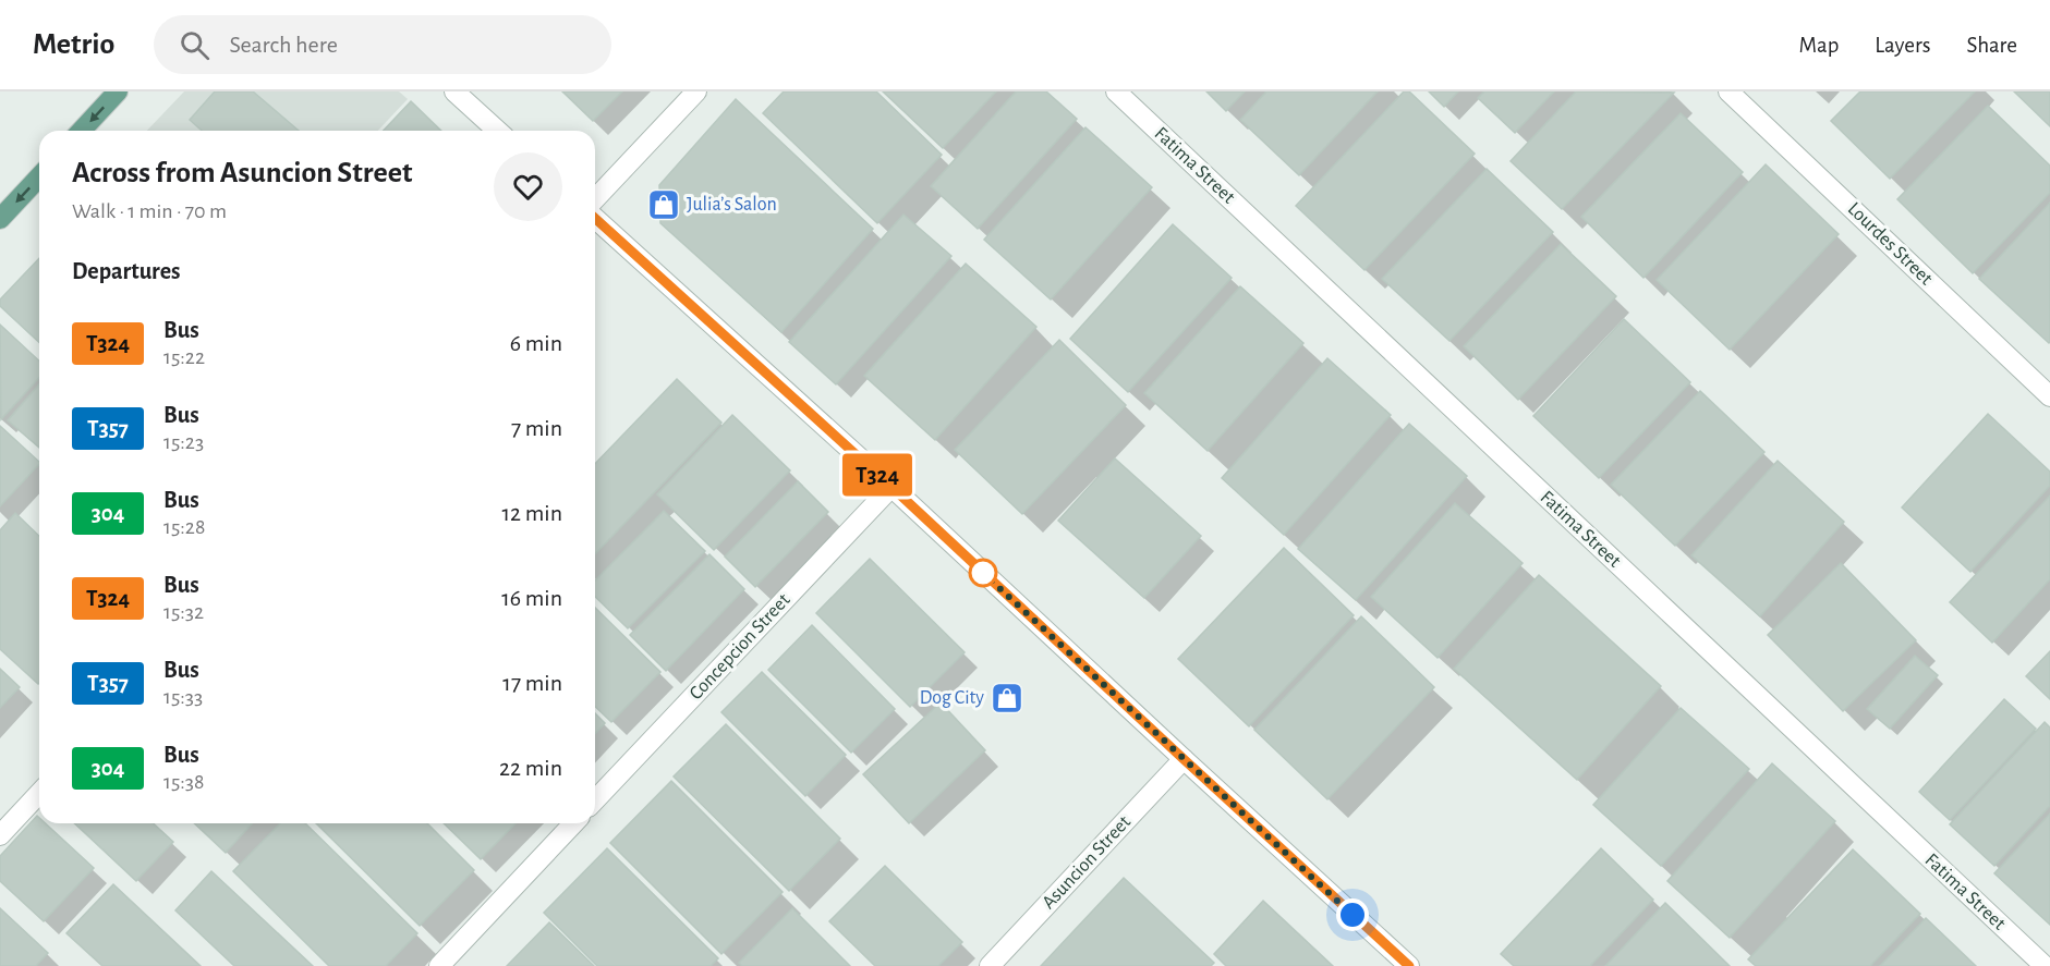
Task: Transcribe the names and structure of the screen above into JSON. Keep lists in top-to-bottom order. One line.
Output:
{"streets":{"street":["Fatima Street","Lourdes Street","Concepcion Street","Asuncion Street"]},"places":{"shop":["Julia’s Salon","Dog City"]},"lines":["bus line T324"],"page":{"header":"Metrio","search":"Search here","nav":["Map","Layers","Share"],"on_map":"T324","heading":[["Across from Asuncion Street","Walk · 1 min · 70 m"],"Departures"],"list":[{"mark":"T324","name":"Bus","note":"15:22","value":"6 min"},{"mark":"T357","name":"Bus","note":"15:23","value":"7 min"},{"mark":"304","name":"Bus","note":"15:28","value":"12 min"},{"mark":"T324","name":"Bus","note":"15:32","value":"16 min"},{"mark":"T357","name":"Bus","note":"15:33","value":"17 min"},{"mark":"304","name":"Bus","note":"15:38","value":"22 min"}]}}
